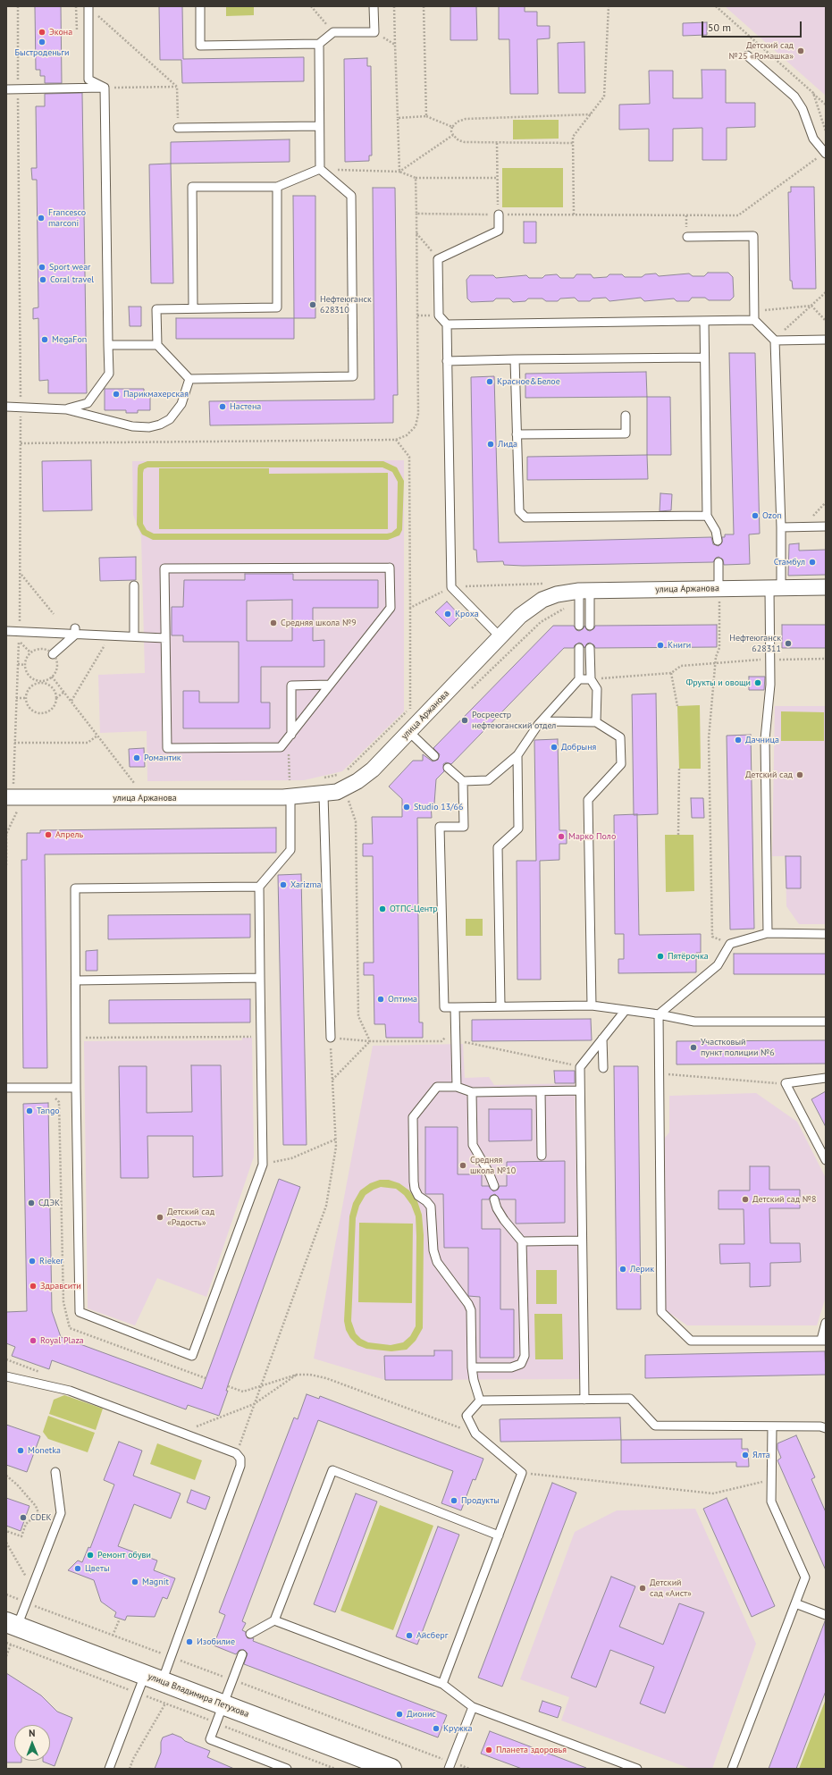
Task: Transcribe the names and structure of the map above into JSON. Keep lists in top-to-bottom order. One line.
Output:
{"streets":{"main road":["улица Владимира Петухова"],"street":["улица Аржанова"]},"places":["Экона","Быстроденьги","Детский сад №25 «Ромашка»","Francesco marconi","Sport wear","Coral travel","Нефтеюганск 628310","MegaFon","Красное&Белое","Парикмахерская","Настена","Лида","Ozon","Стамбул","Кроха","Средняя школа №9","Нефтеюганск 628311","Книги","Фрукты и овощи","Росреестр нефтеюганский отдел","Дачница","Добрыня","Романтик","Детский сад","Studio 13/66","Апрель","Марко Поло","Xarizma","ОТПС-Центр","Пятёрочка","Оптима","Участковый пункт полиции №6","Tango","Средняя школа №10","Детский сад №8","СДЭК","Детский сад «Радость»","Rieker","Лерик","Здравсити","Royal Plaza","Monetka","Ялта","Продукты","CDEK","Ремонт обуви","Цветы","Magnit","Детский сад «Аист»","Айсберг","Изобилие","Дионис","Кружка","Планета здоровья"],"scale_bar":"50 m","north":"top"}
